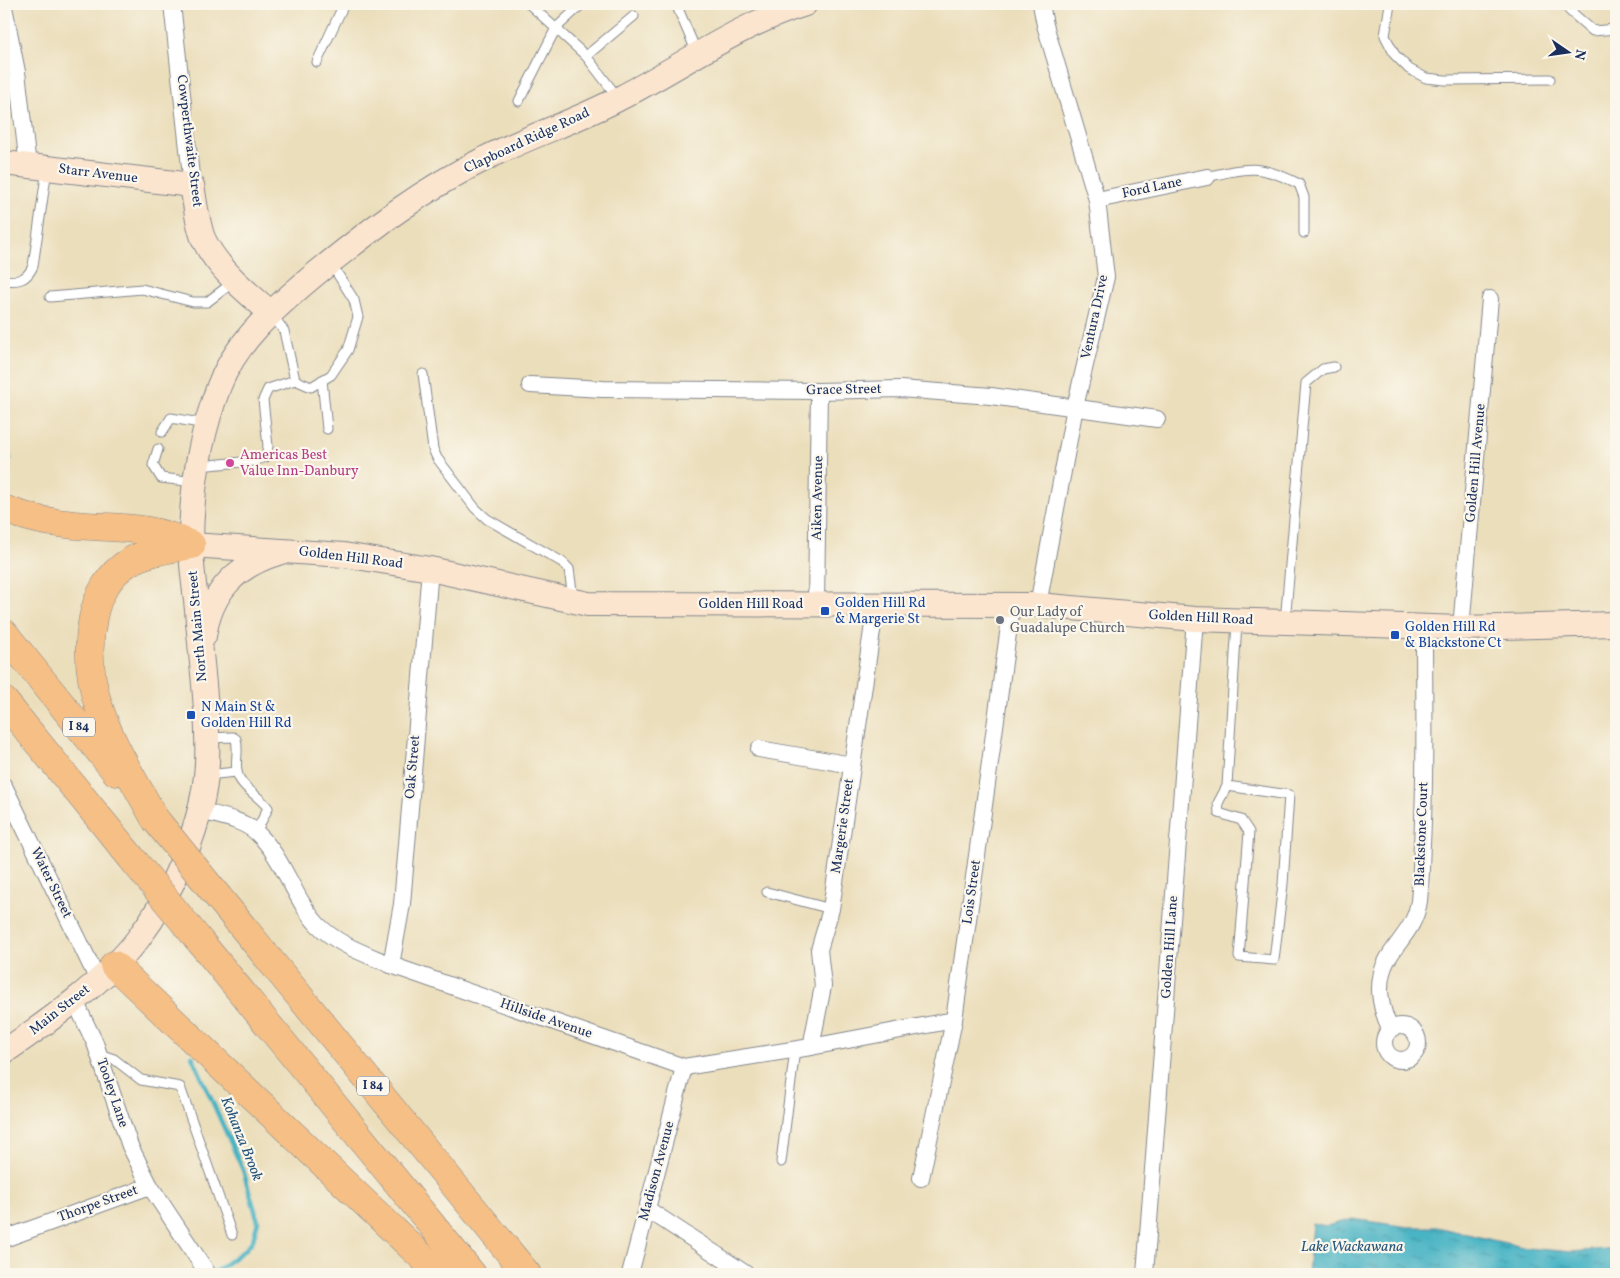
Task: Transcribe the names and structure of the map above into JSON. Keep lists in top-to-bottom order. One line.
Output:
{"streets":{"highway":["I 84"],"street":["Cowperthwaite Street","Clapboard Ridge Road","Starr Avenue","Ford Lane","Ventura Drive","Grace Street","Golden Hill Avenue","Aiken Avenue","Golden Hill Road","North Main Street","Oak Street","Margerie Street","Blackstone Court","Water Street","Lois Street","Golden Hill Lane","Main Street","Hillside Avenue","Tooley Lane","Madison Avenue","Thorpe Street"]},"crossings":[["Cowperthwaite Street","Clapboard Ridge Road"],["Cowperthwaite Street","Starr Avenue"],["Cowperthwaite Street","North Main Street"],["Clapboard Ridge Road","North Main Street"],["Ford Lane","Ventura Drive"],["Ventura Drive","Grace Street"],["Ventura Drive","Golden Hill Road"],["Grace Street","Aiken Avenue"],["Golden Hill Avenue","Golden Hill Road"],["Aiken Avenue","Golden Hill Road"],["Golden Hill Road","North Main Street"],["Golden Hill Road","Oak Street"],["Golden Hill Road","Margerie Street"],["Golden Hill Road","Blackstone Court"],["Golden Hill Road","Lois Street"],["Golden Hill Road","Golden Hill Lane"],["North Main Street","Water Street"],["North Main Street","Main Street"],["North Main Street","Hillside Avenue"],["Oak Street","Hillside Avenue"],["Margerie Street","Hillside Avenue"],["Water Street","Main Street"],["Lois Street","Hillside Avenue"],["Main Street","Tooley Lane"],["Hillside Avenue","Madison Avenue"],["Tooley Lane","Thorpe Street"]],"water":["Kohanza Brook","Lake Wackawana"],"places":{"other":["Americas Best Value Inn-Danbury","Our Lady of Guadalupe Church"],"transit":["Golden Hill Rd & Margerie St","Golden Hill Rd & Blackstone Ct","N Main St & Golden Hill Rd"]},"north":"right"}
